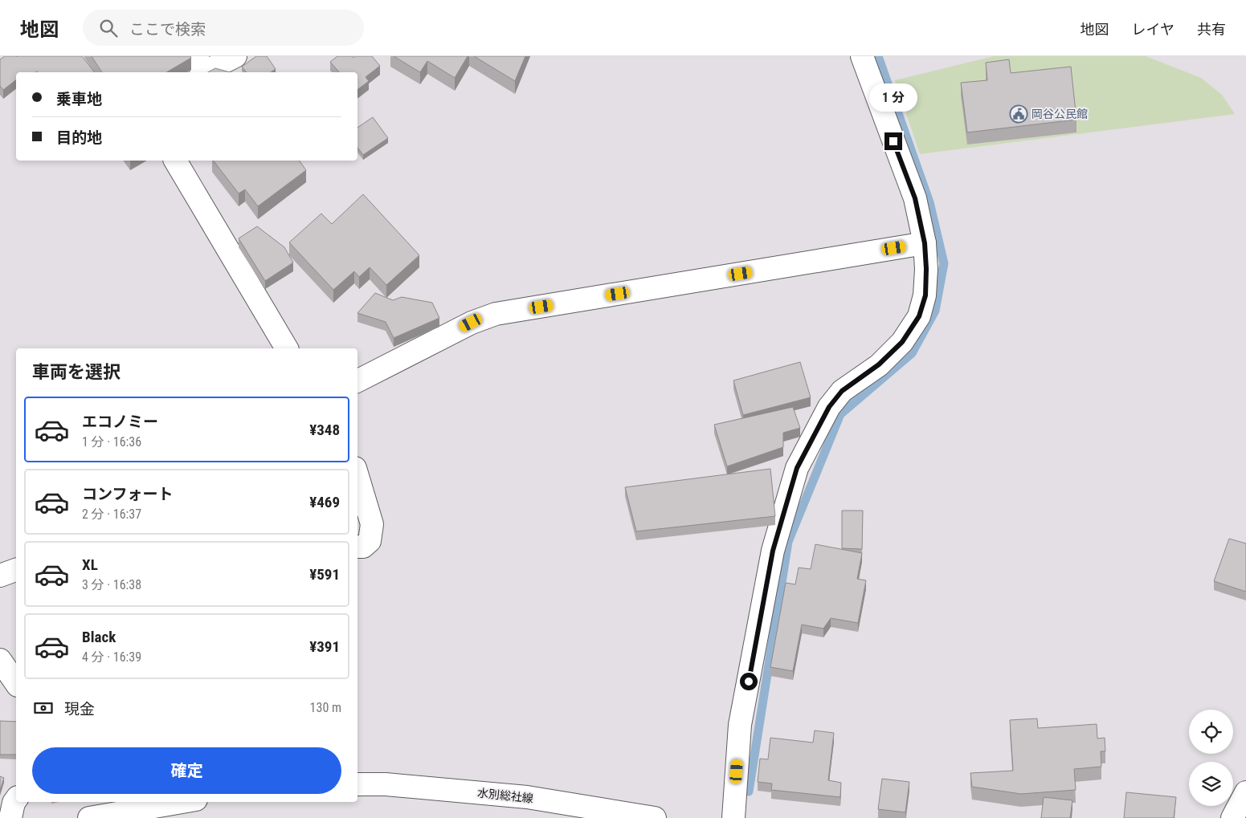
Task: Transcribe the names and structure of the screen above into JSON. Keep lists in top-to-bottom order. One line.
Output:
{"streets":{"street":["水別総社線"]},"places":{"public building":["岡谷公民館"]},"page":{"header":"地図","search":"ここで検索","nav":["地図","レイヤ","共有"],"banner":["乗車地","目的地"],"bubble":"1 分","heading":"車両を選択","list":[{"name":"エコノミー","note":"1 分 · 16:36","value":"¥348"},{"name":"コンフォート","note":"2 分 · 16:37","value":"¥469"},{"name":"XL","note":"3 分 · 16:38","value":"¥591"},{"name":"Black","note":"4 分 · 16:39","value":"¥391"}],"pay":["現金","130 m"],"buttons":"確定"}}
